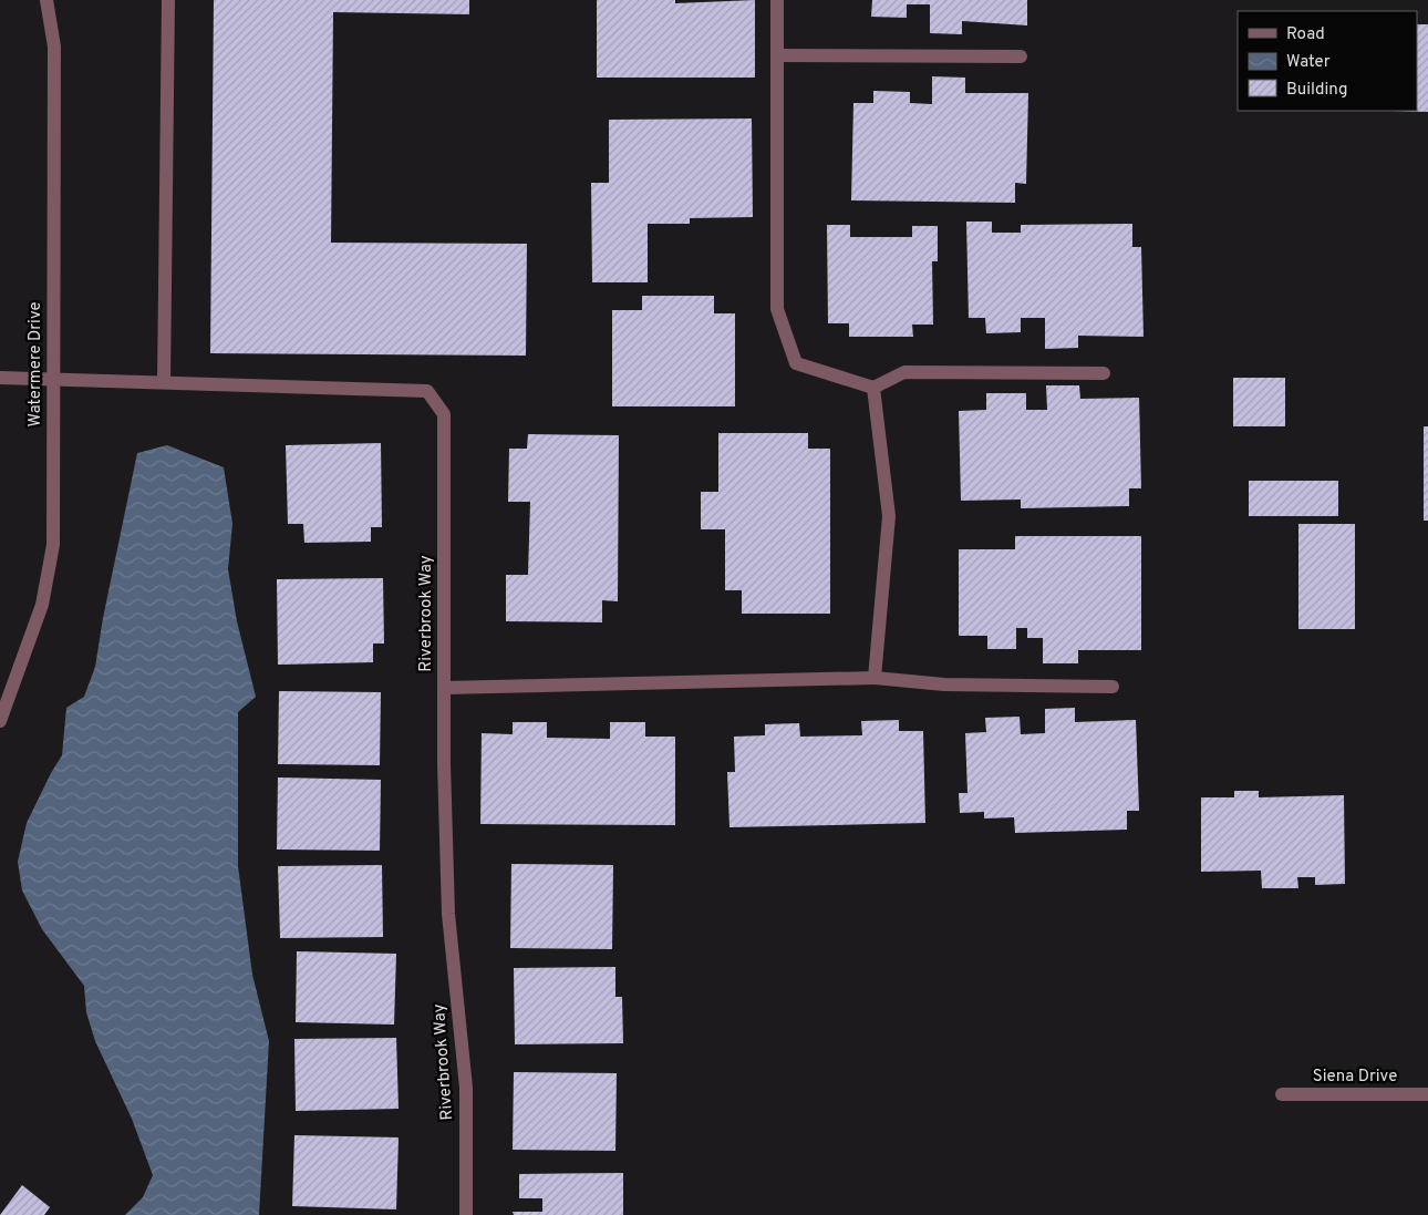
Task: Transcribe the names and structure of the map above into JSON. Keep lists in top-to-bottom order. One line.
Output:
{"streets":{"street":["Watermere Drive","Riverbrook Way","Siena Drive"]},"crossings":[["Watermere Drive","Riverbrook Way"]],"legend":["Road","Water","Building"]}
